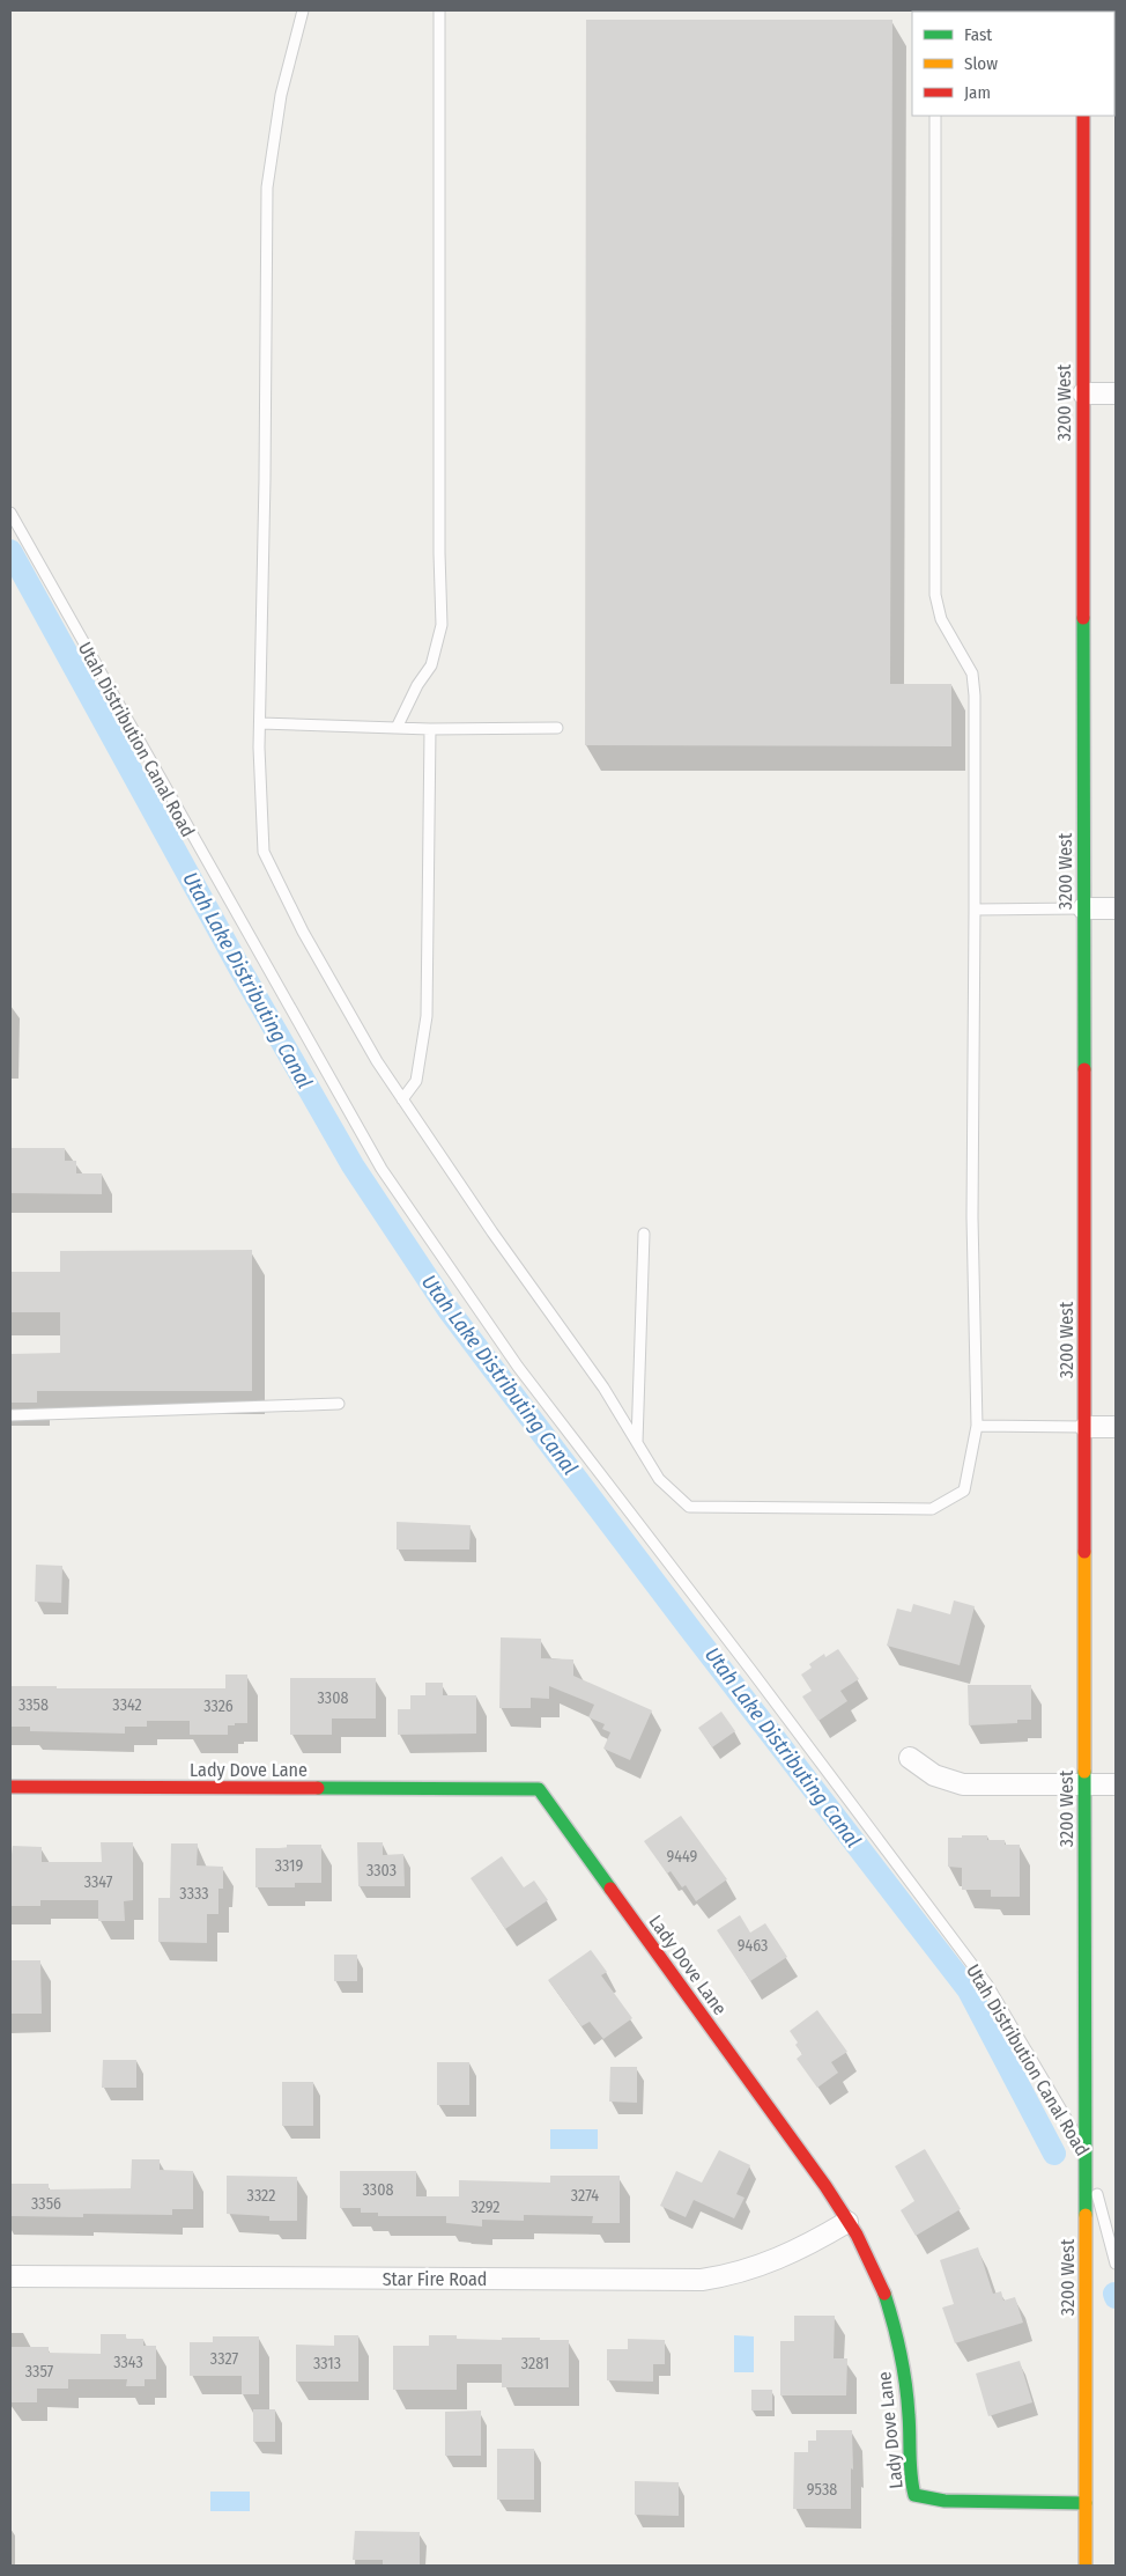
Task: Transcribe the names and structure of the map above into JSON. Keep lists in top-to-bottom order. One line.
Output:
{"streets":{"street":["3200 West","Lady Dove Lane","Star Fire Road"],"lane":["Utah Distribution Canal Road"]},"crossings":[["3200 West","Utah Distribution Canal Road"],["3200 West","Lady Dove Lane"],["Lady Dove Lane","Star Fire Road"]],"water":["Utah Lake Distributing Canal"],"house_numbers":["3308","3358","3342","3326","9449","3319","3303","3347","3333","9463","3308","3322","3274","3356","3292","3327","3343","3313","3281","3357","9538"],"legend":["Fast","Slow","Jam"]}
